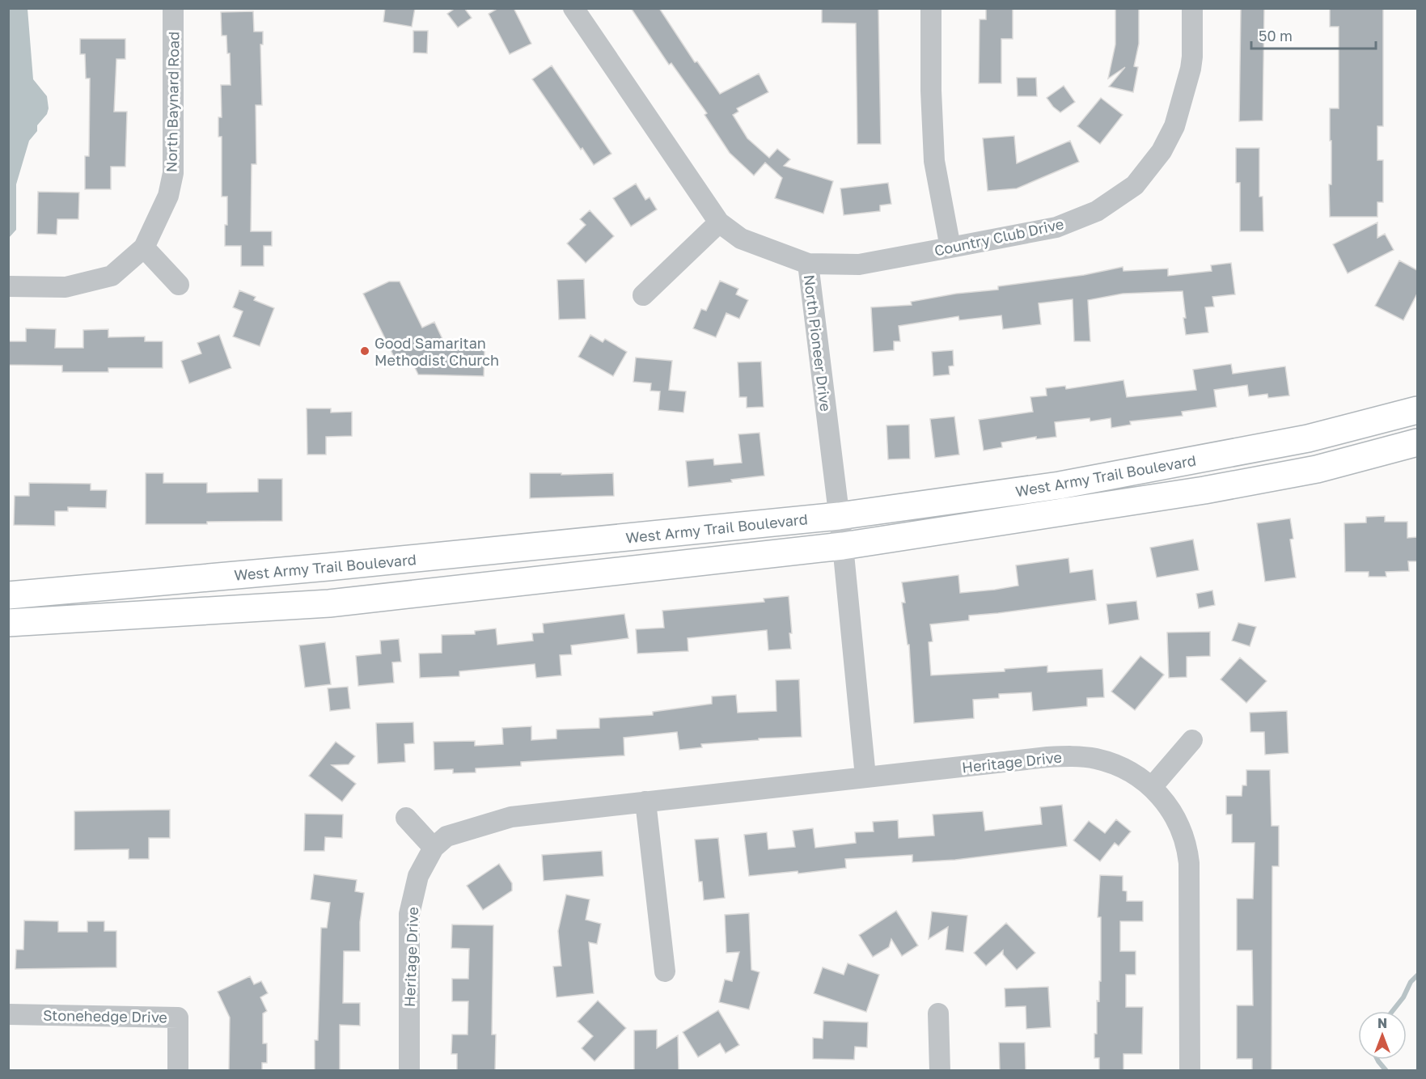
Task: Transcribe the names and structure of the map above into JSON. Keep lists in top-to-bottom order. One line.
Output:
{"streets":{"main road":["West Army Trail Boulevard"],"street":["North Baynard Road","Country Club Drive","North Pioneer Drive","Heritage Drive","Stonehedge Drive"]},"crossings":[["Country Club Drive","North Pioneer Drive"],["North Pioneer Drive","West Army Trail Boulevard"]],"places":["Good Samaritan Methodist Church"],"scale_bar":"50 m","north":"top"}
